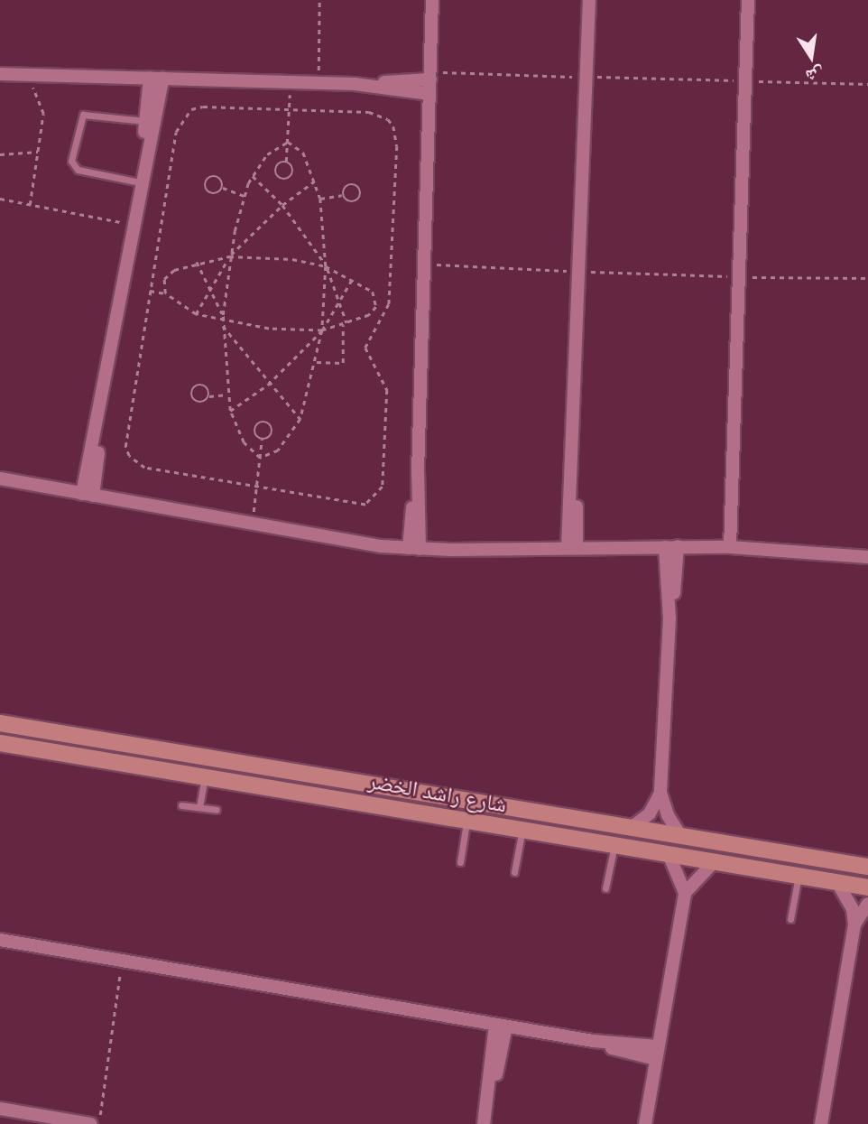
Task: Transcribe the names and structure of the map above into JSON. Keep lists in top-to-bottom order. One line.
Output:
{"streets":{"street":["شارع راشد الخضر"]},"north":"bottom"}
